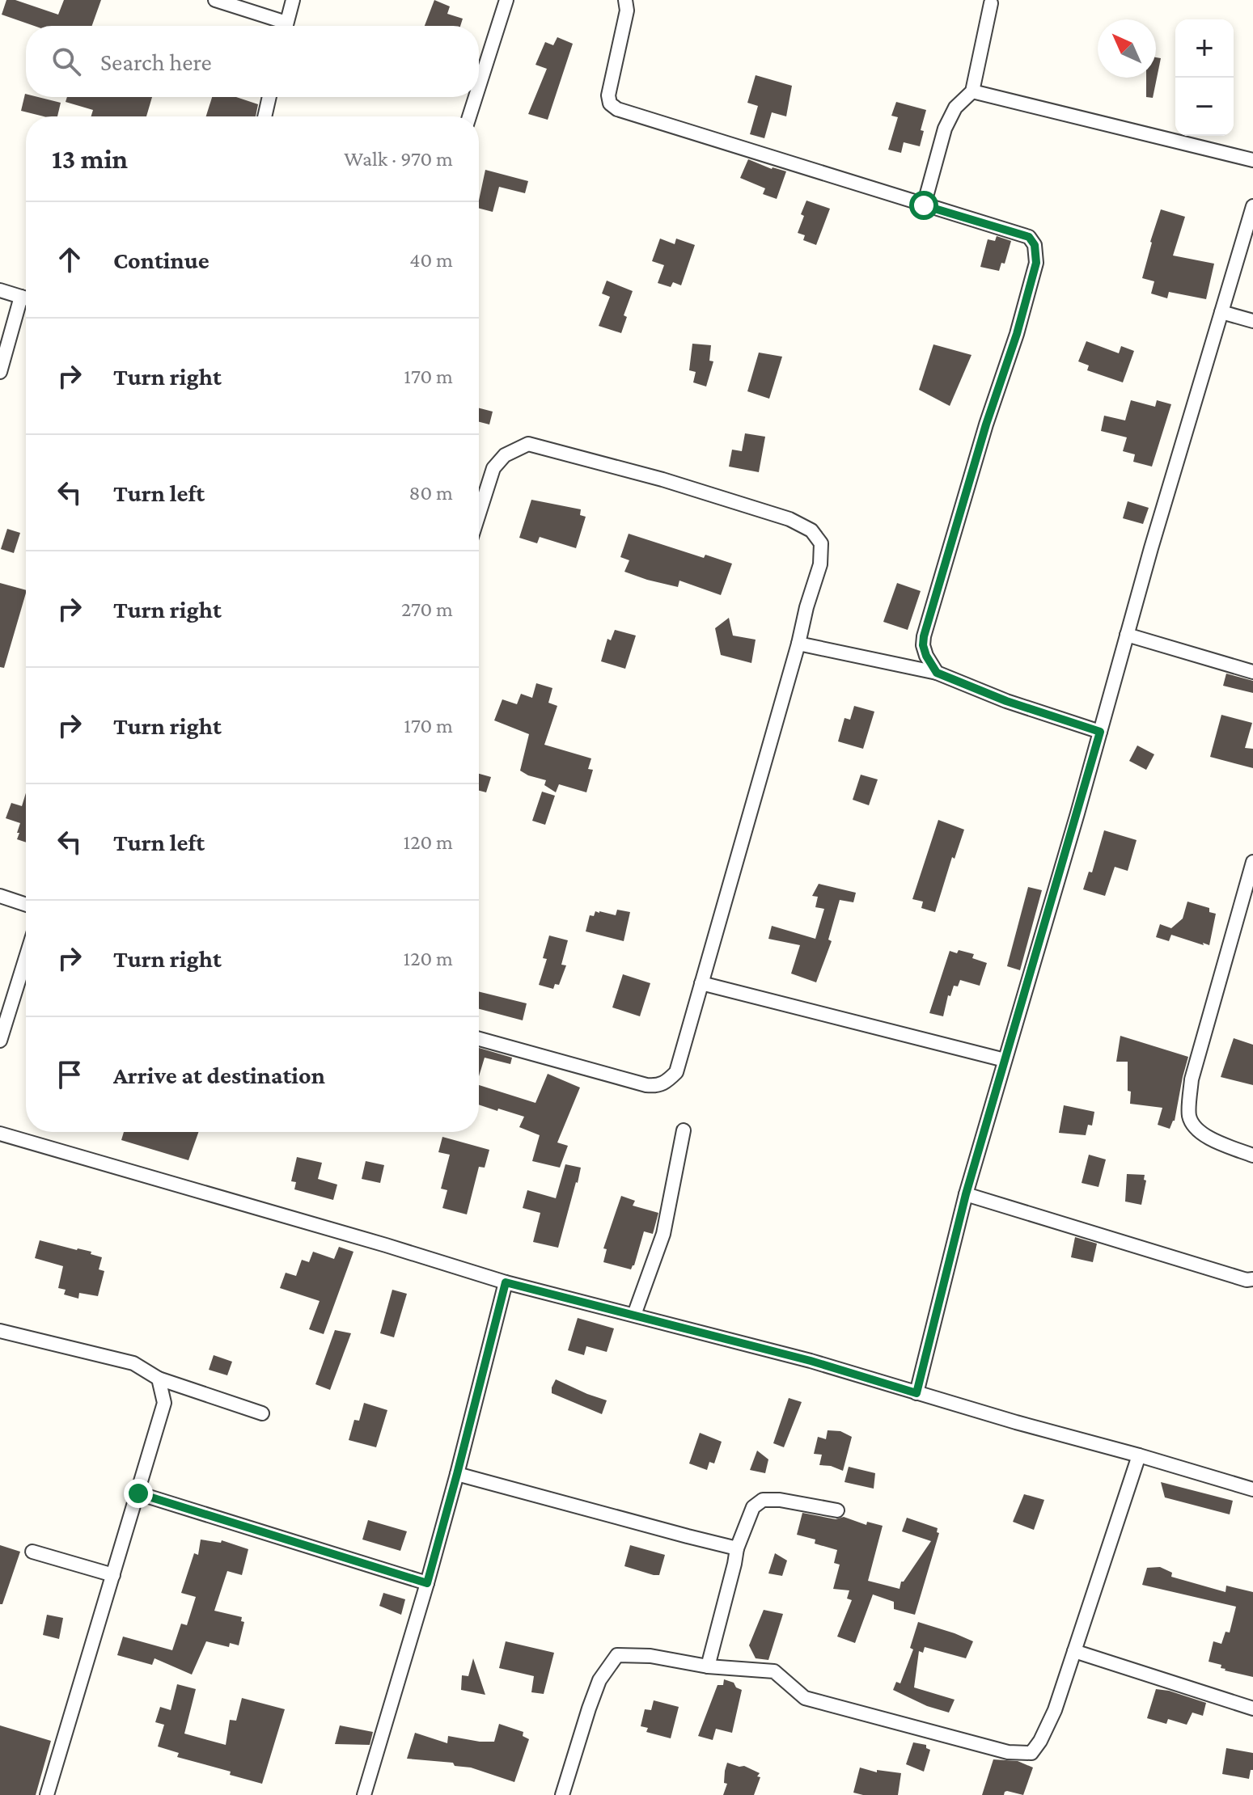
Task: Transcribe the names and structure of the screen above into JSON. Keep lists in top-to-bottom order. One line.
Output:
{"north":"top left","page":{"map_buttons":["+","−"],"search":"Search here","heading":["13 min","Walk · 970 m"],"list":[["Continue","40 m"],["Turn right","170 m"],["Turn left","80 m"],["Turn right","270 m"],["Turn right","170 m"],["Turn left","120 m"],["Turn right","120 m"],"Arrive at destination"]}}
